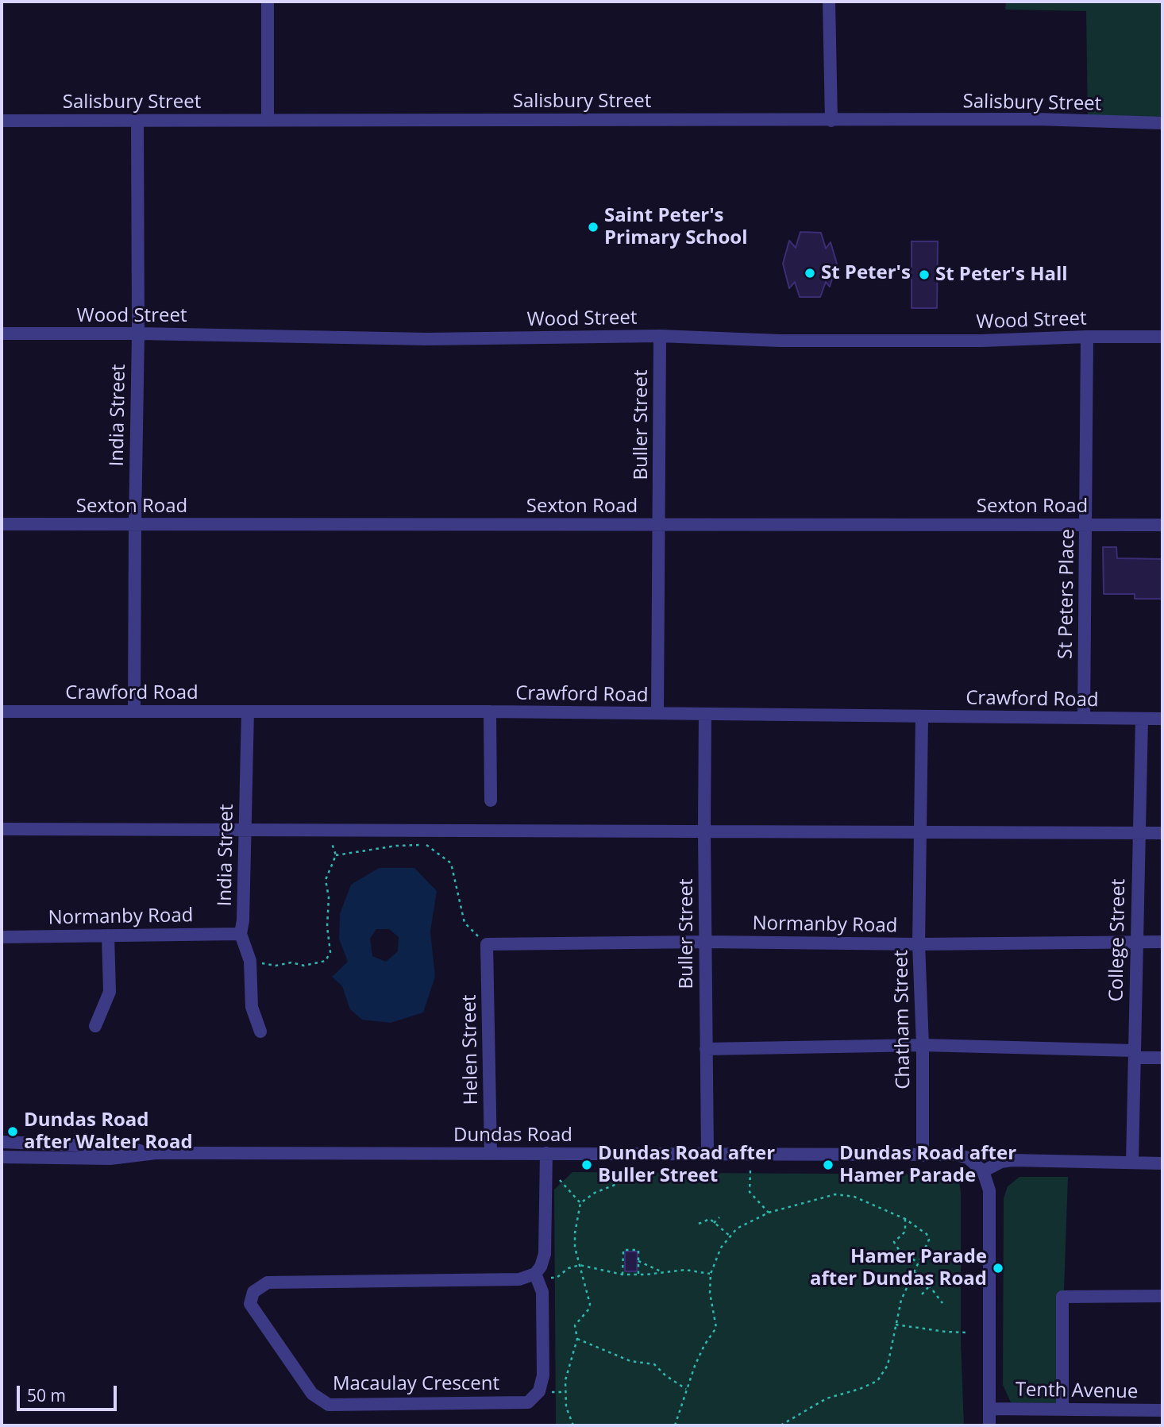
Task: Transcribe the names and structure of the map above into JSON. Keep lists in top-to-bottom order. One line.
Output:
{"streets":{"street":["Salisbury Street","Wood Street","India Street","Buller Street","Sexton Road","St Peters Place","Crawford Road","Normanby Road","College Street","Chatham Street","Helen Street","Dundas Road","Macaulay Crescent","Tenth Avenue"]},"crossings":[["Salisbury Street","India Street"],["Wood Street","India Street"],["Wood Street","Buller Street"],["Wood Street","St Peters Place"],["India Street","Sexton Road"],["India Street","Crawford Road"],["India Street","Normanby Road"],["Buller Street","Sexton Road"],["Buller Street","Crawford Road"],["Buller Street","Normanby Road"],["Buller Street","Dundas Road"],["Sexton Road","St Peters Place"],["St Peters Place","Crawford Road"],["Crawford Road","College Street"],["Crawford Road","Chatham Street"],["Normanby Road","College Street"],["Normanby Road","Chatham Street"],["Normanby Road","Helen Street"],["Chatham Street","Dundas Road"],["Helen Street","Dundas Road"]],"places":["Saint Peter's Primary School","St Peter's","St Peter's Hall","Dundas Road after Walter Road","Dundas Road after Buller Street","Dundas Road after Hamer Parade","Hamer Parade after Dundas Road"],"scale_bar":"50 m"}
